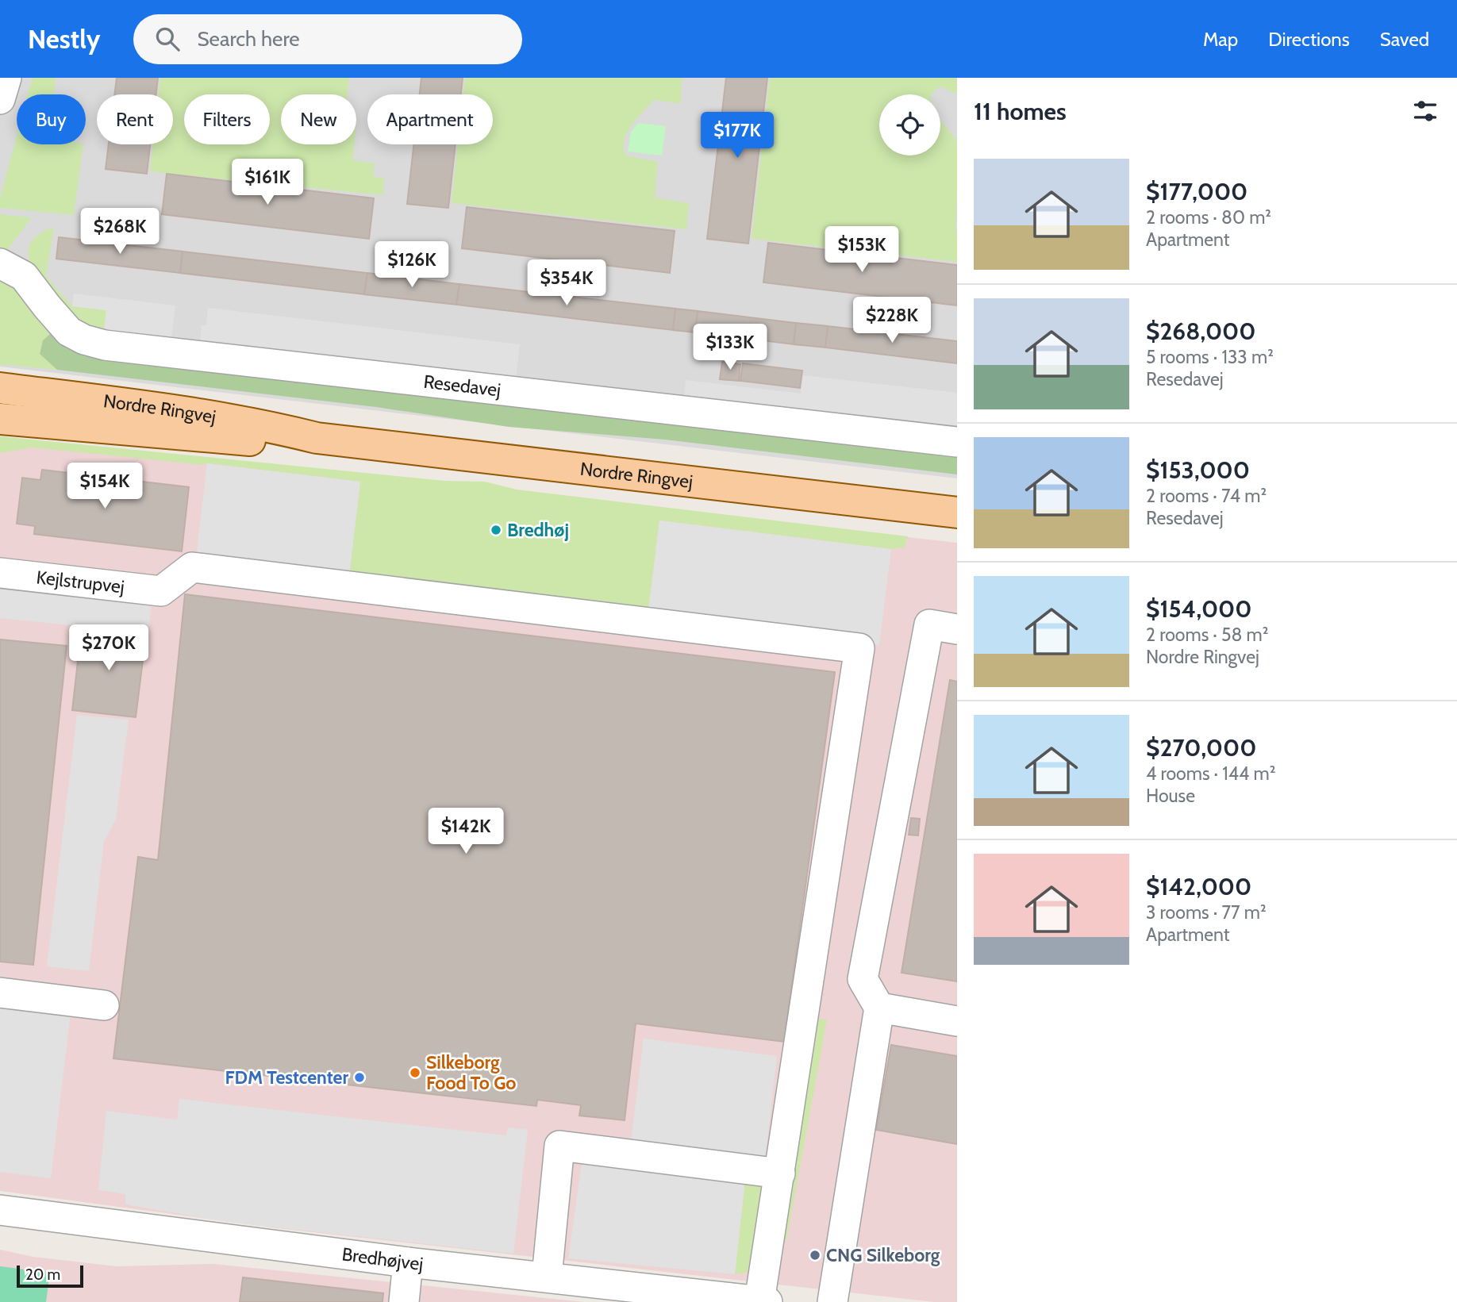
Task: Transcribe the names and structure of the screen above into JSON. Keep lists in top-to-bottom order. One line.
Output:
{"streets":{"main road":["Nordre Ringvej"],"street":["Resedavej","Kejlstrupvej","Bredhøjvej"]},"places":["Bredhøj","Silkeborg Food To Go","FDM Testcenter","CNG Silkeborg"],"scale_bar":"20 m","page":{"header":"Nestly","search":"Search here","nav":["Map","Directions","Saved"],"heading":"11 homes","chip":["Buy","Rent","Filters","New","Apartment"],"price":["$177K","$161K","$268K","$153K","$126K","$354K","$228K","$133K","$154K","$270K","$142K"],"list":[{"name":"$177,000","note":"2 rooms · 80 m² · Apartment"},{"name":"$268,000","note":"5 rooms · 133 m² · Resedavej"},{"name":"$153,000","note":"2 rooms · 74 m² · Resedavej"},{"name":"$154,000","note":"2 rooms · 58 m² · Nordre Ringvej"},{"name":"$270,000","note":"4 rooms · 144 m² · House"},{"name":"$142,000","note":"3 rooms · 77 m² · Apartment"}],"scale":"20 m"}}
